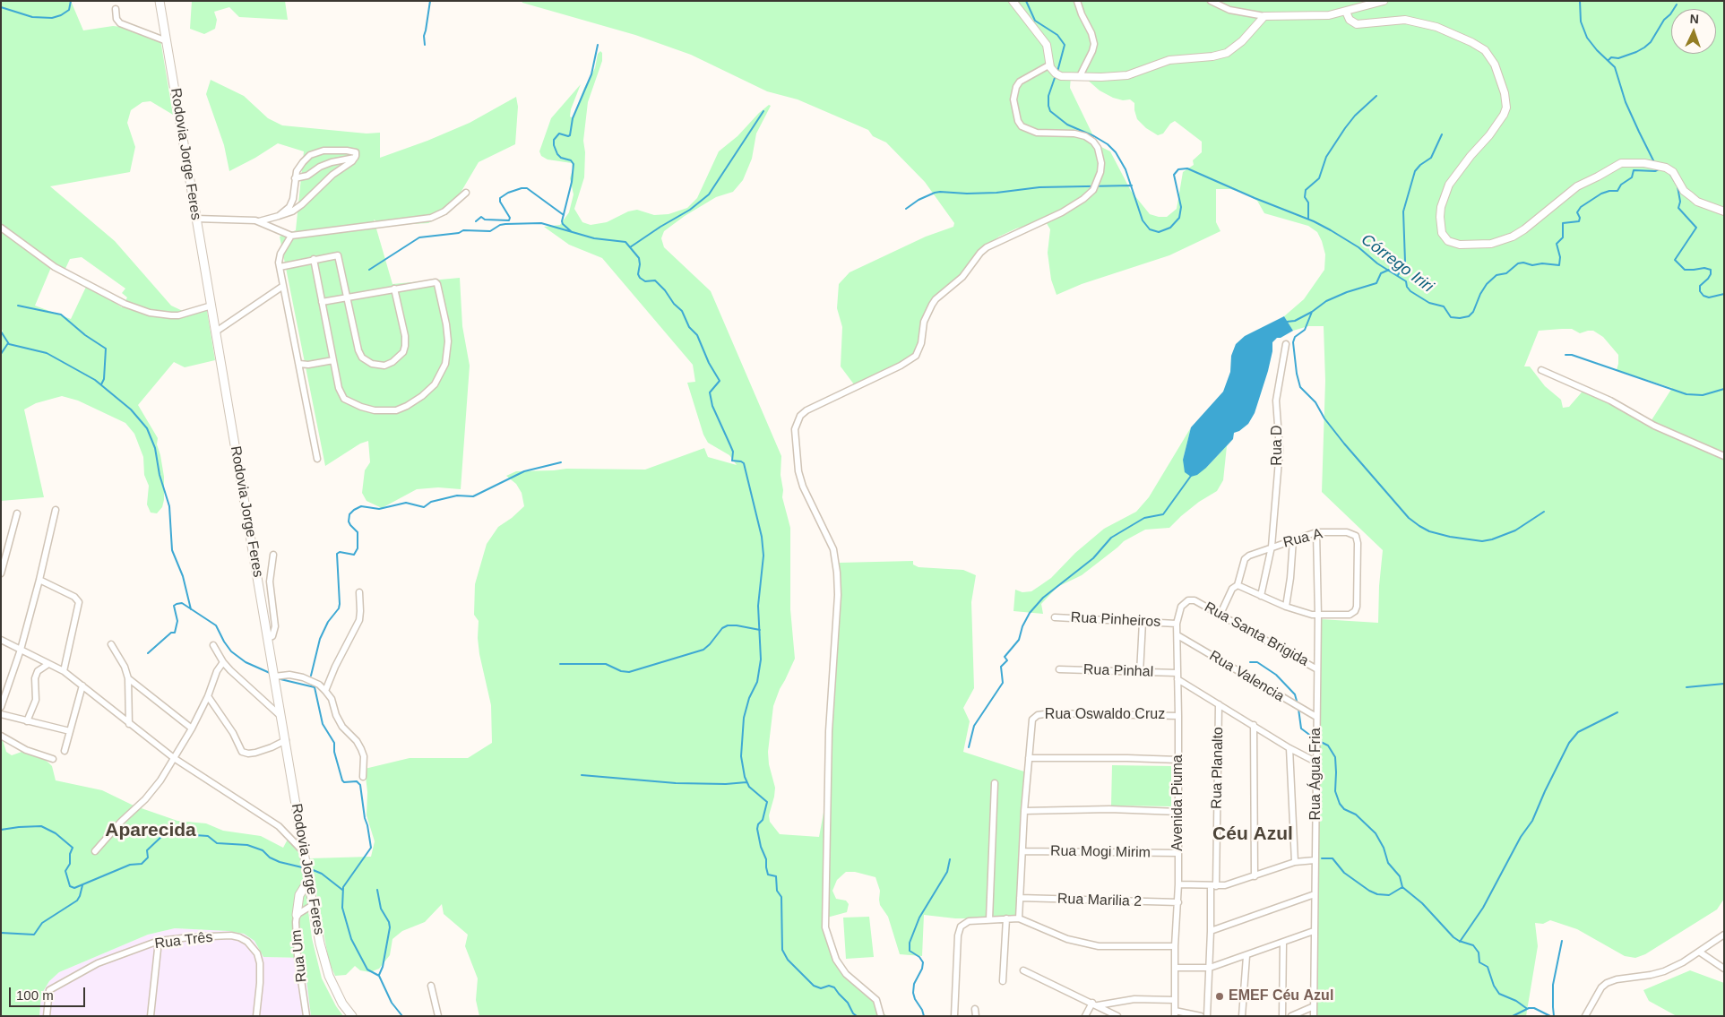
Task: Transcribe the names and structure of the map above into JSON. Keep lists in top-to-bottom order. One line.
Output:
{"streets":{"main road":["Rodovia Jorge Feres"],"street":["Rua D","Rua A","Rua Pinheiros","Rua Santa Brigida","Rua Pinhal","Rua Valencia","Rua Oswaldo Cruz","Rua Planalto","Rua Água Fria","Avenida Piuma","Rua Mogi Mirim","Rua Marilia 2","Rua Três","Rua Um"]},"crossings":[["Rodovia Jorge Feres","Rua Um"],["Rua D","Rua A"],["Rua A","Rua Água Fria"],["Rua Pinheiros","Avenida Piuma"],["Rua Santa Brigida","Rua Água Fria"],["Rua Santa Brigida","Avenida Piuma"],["Rua Pinhal","Avenida Piuma"],["Rua Valencia","Rua Água Fria"],["Rua Valencia","Avenida Piuma"],["Rua Oswaldo Cruz","Avenida Piuma"],["Avenida Piuma","Rua Mogi Mirim"],["Avenida Piuma","Rua Marilia 2"]],"districts":["Aparecida","Céu Azul"],"water":["Córrego Iriri"],"places":["EMEF Céu Azul"],"scale_bar":"100 m","north":"top"}
